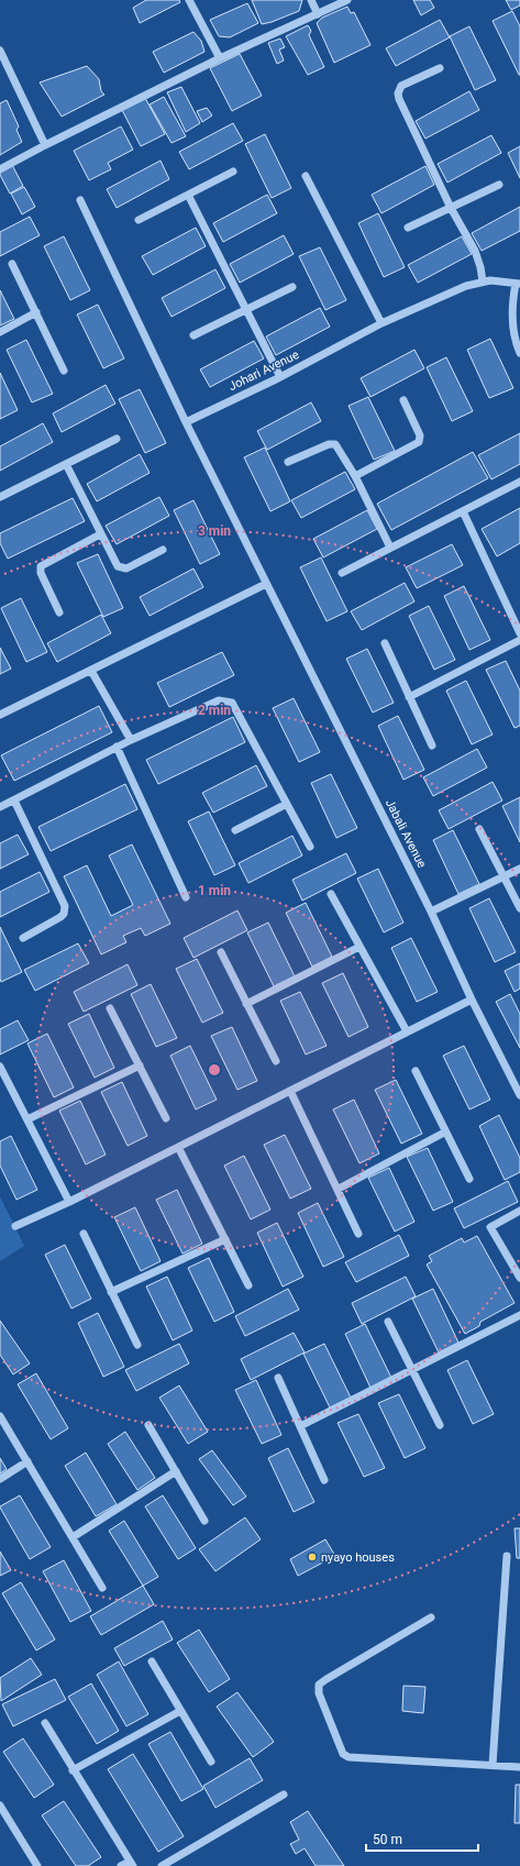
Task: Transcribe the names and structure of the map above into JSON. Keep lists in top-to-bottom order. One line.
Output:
{"streets":{"street":["Johari Avenue","Jabali Avenue"]},"places":["nyayo houses"],"scale_bar":"50 m","rings":["3 min","2 min","1 min"]}
